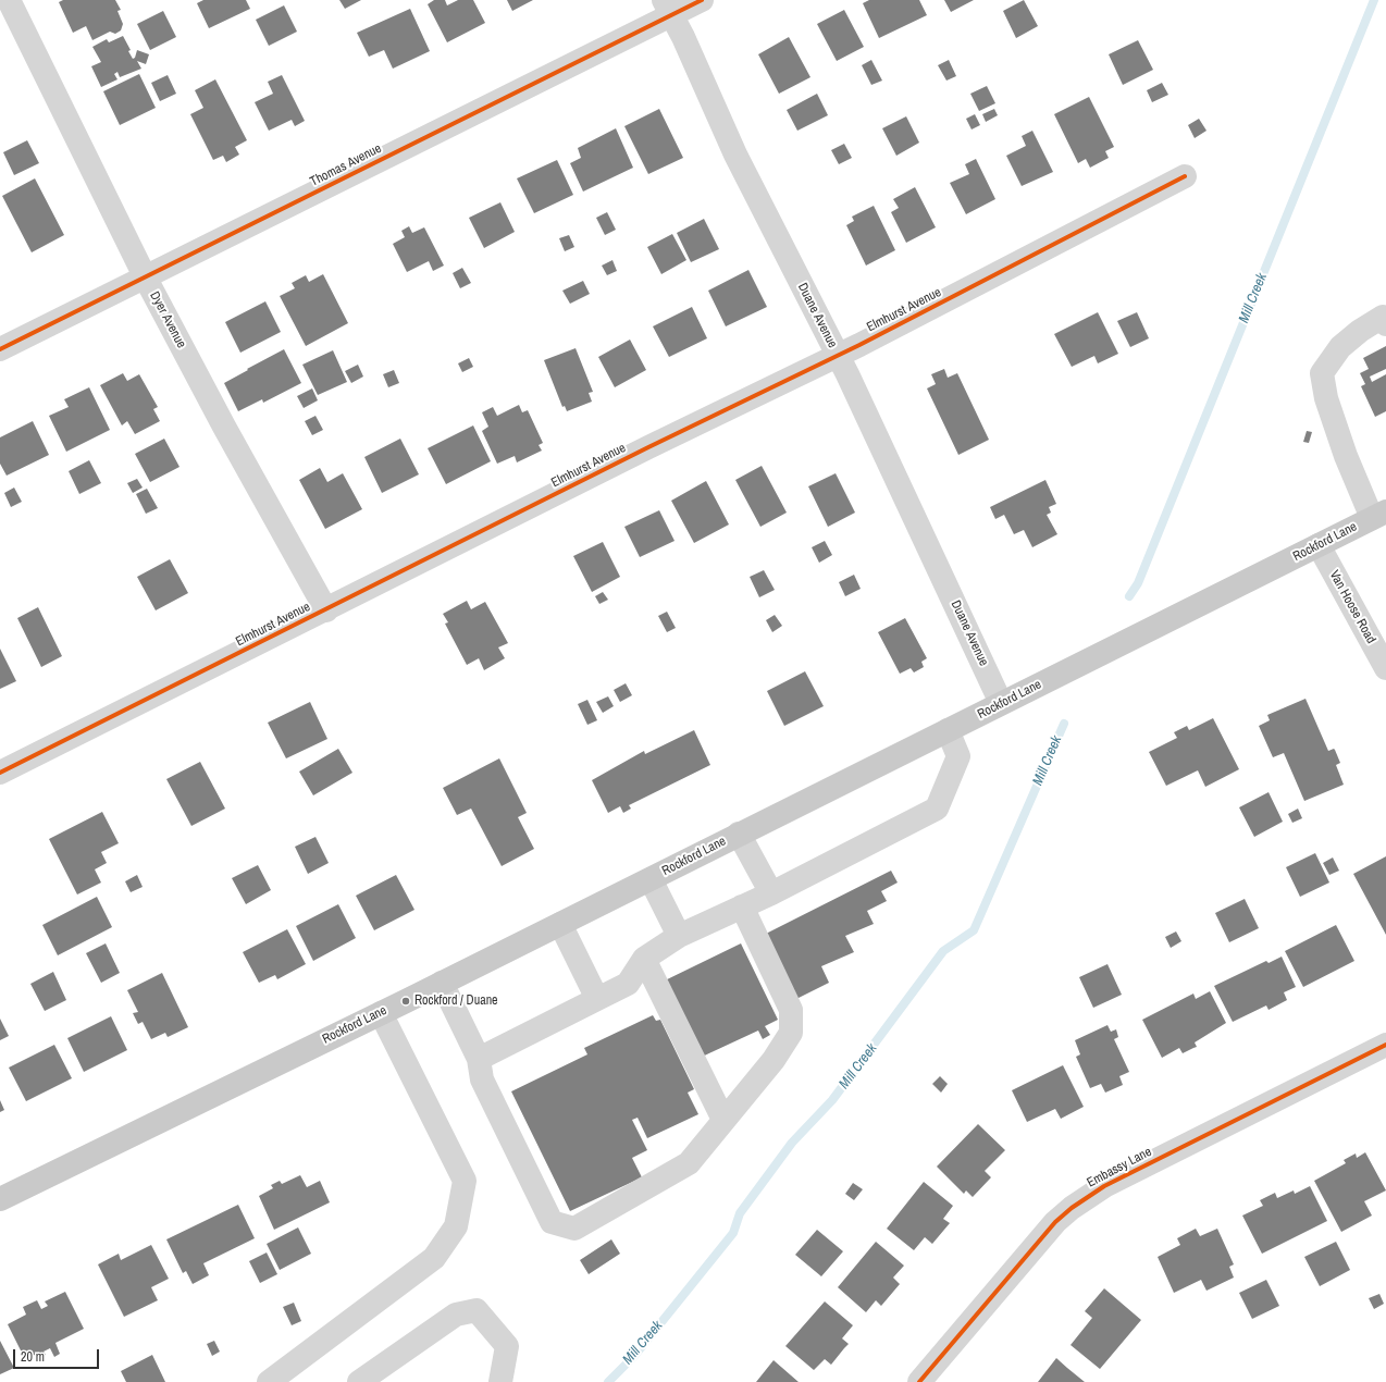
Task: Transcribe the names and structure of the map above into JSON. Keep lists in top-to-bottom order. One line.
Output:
{"streets":{"main road":["Rockford Lane"],"street":["Thomas Avenue","Elmhurst Avenue","Duane Avenue","Dyer Avenue","Van Hoose Road","Embassy Lane"]},"crossings":[["Thomas Avenue","Duane Avenue"],["Thomas Avenue","Dyer Avenue"],["Elmhurst Avenue","Duane Avenue"],["Elmhurst Avenue","Dyer Avenue"],["Duane Avenue","Rockford Lane"],["Rockford Lane","Van Hoose Road"]],"water":["Mill Creek"],"places":["Rockford / Duane"],"scale_bar":"20 m"}
